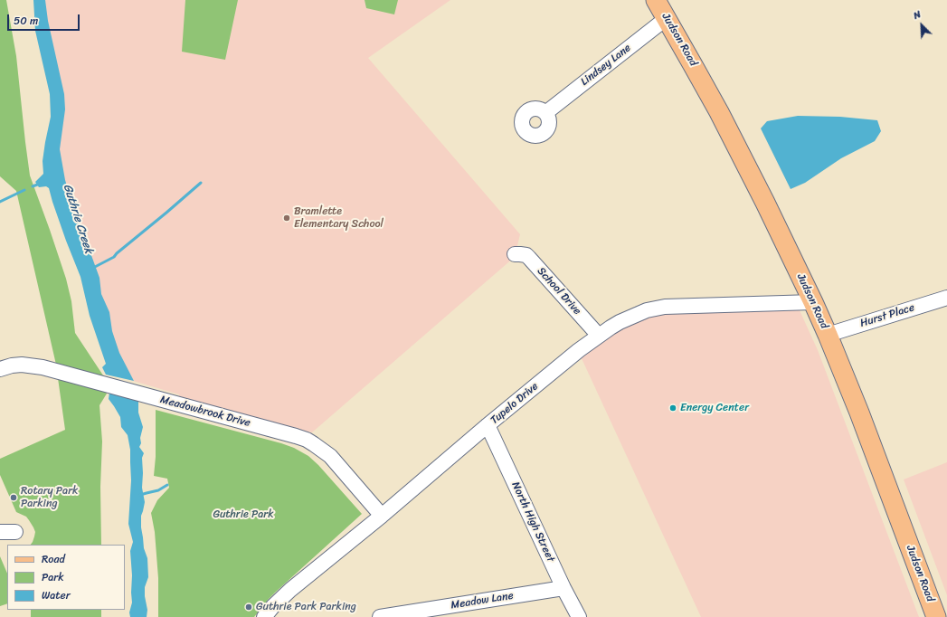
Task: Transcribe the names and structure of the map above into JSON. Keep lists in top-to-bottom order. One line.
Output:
{"streets":{"main road":["Judson Road"],"street":["Lindsey Lane","School Drive","Hurst Place","Tupelo Drive","Meadowbrook Drive","North High Street","Meadow Lane"]},"crossings":[["Judson Road","Lindsey Lane"],["Judson Road","Hurst Place"],["Judson Road","Tupelo Drive"],["School Drive","Tupelo Drive"],["Tupelo Drive","Meadowbrook Drive"],["Tupelo Drive","North High Street"],["North High Street","Meadow Lane"]],"water":["Guthrie Creek"],"parks":["Guthrie Park"],"places":["Bramlette Elementary School","Energy Center","Rotary Park Parking","Guthrie Park Parking"],"legend":["Road","Park","Water"],"scale_bar":"50 m","north":"top left"}
